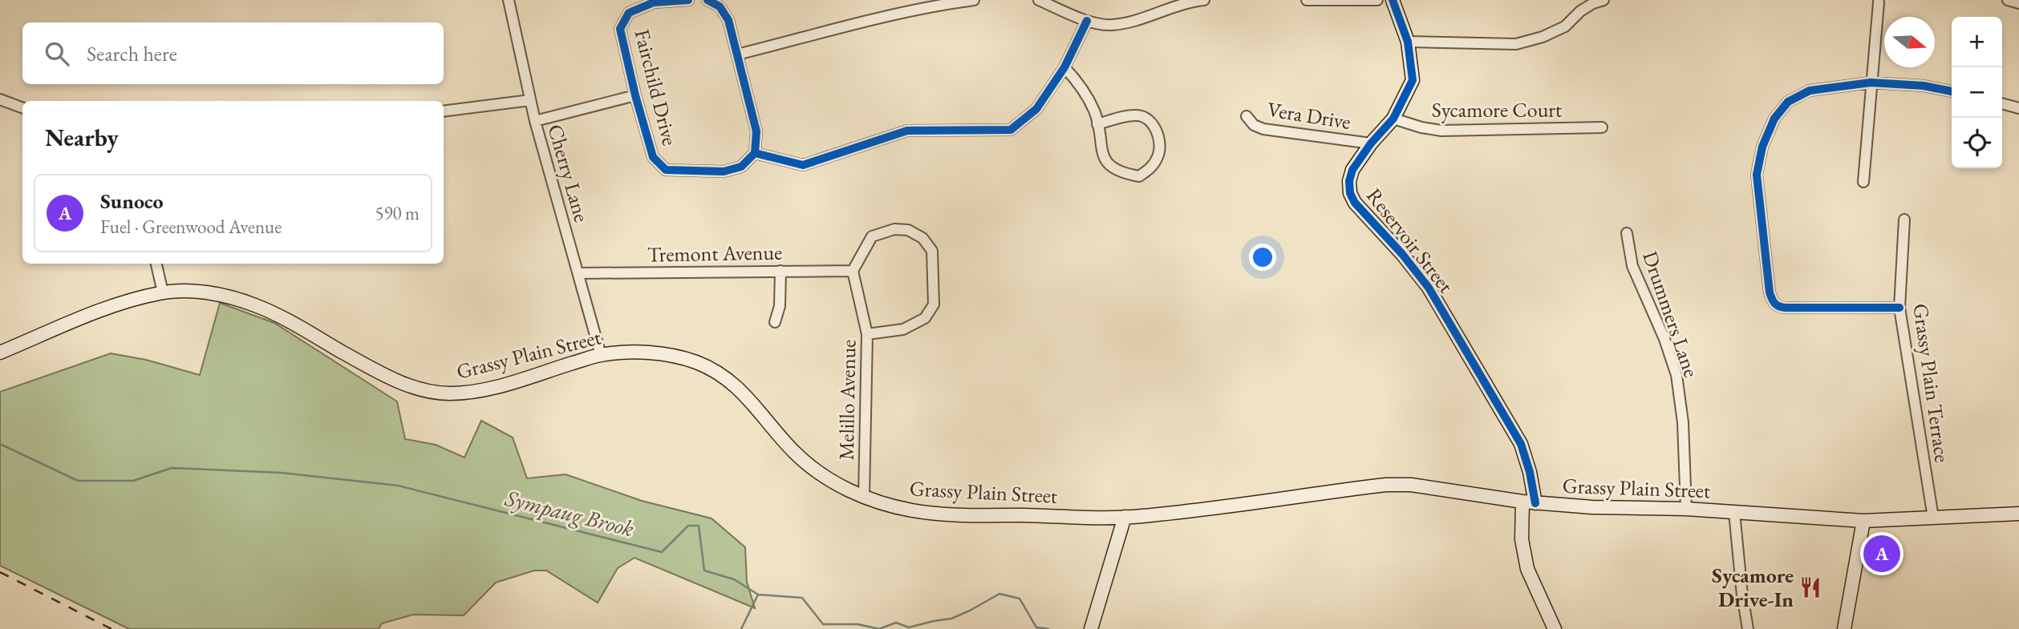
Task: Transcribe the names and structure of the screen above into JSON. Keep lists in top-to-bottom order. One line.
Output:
{"streets":{"main road":["Reservoir Street","Grassy Plain Street"],"street":["Fairchild Drive","Sycamore Court","Vera Drive","Cherry Lane","Tremont Avenue","Drummers Lane","Grassy Plain Terrace","Melillo Avenue"]},"crossings":[["Fairchild Drive","Cherry Lane"],["Sycamore Court","Reservoir Street"],["Vera Drive","Reservoir Street"],["Cherry Lane","Tremont Avenue"],["Cherry Lane","Grassy Plain Street"],["Reservoir Street","Grassy Plain Street"],["Tremont Avenue","Melillo Avenue"],["Drummers Lane","Grassy Plain Street"],["Grassy Plain Street","Grassy Plain Terrace"],["Grassy Plain Street","Melillo Avenue"]],"water":["Sympaug Brook"],"places":{"restaurant":["Sycamore Drive-In"]},"north":"right","page":{"map_buttons":["+","−"],"search":"Search here","heading":"Nearby","list":[{"mark":"A","name":"Sunoco","note":"Fuel · Greenwood Avenue","value":"590 m"}],"pins":"A"}}
